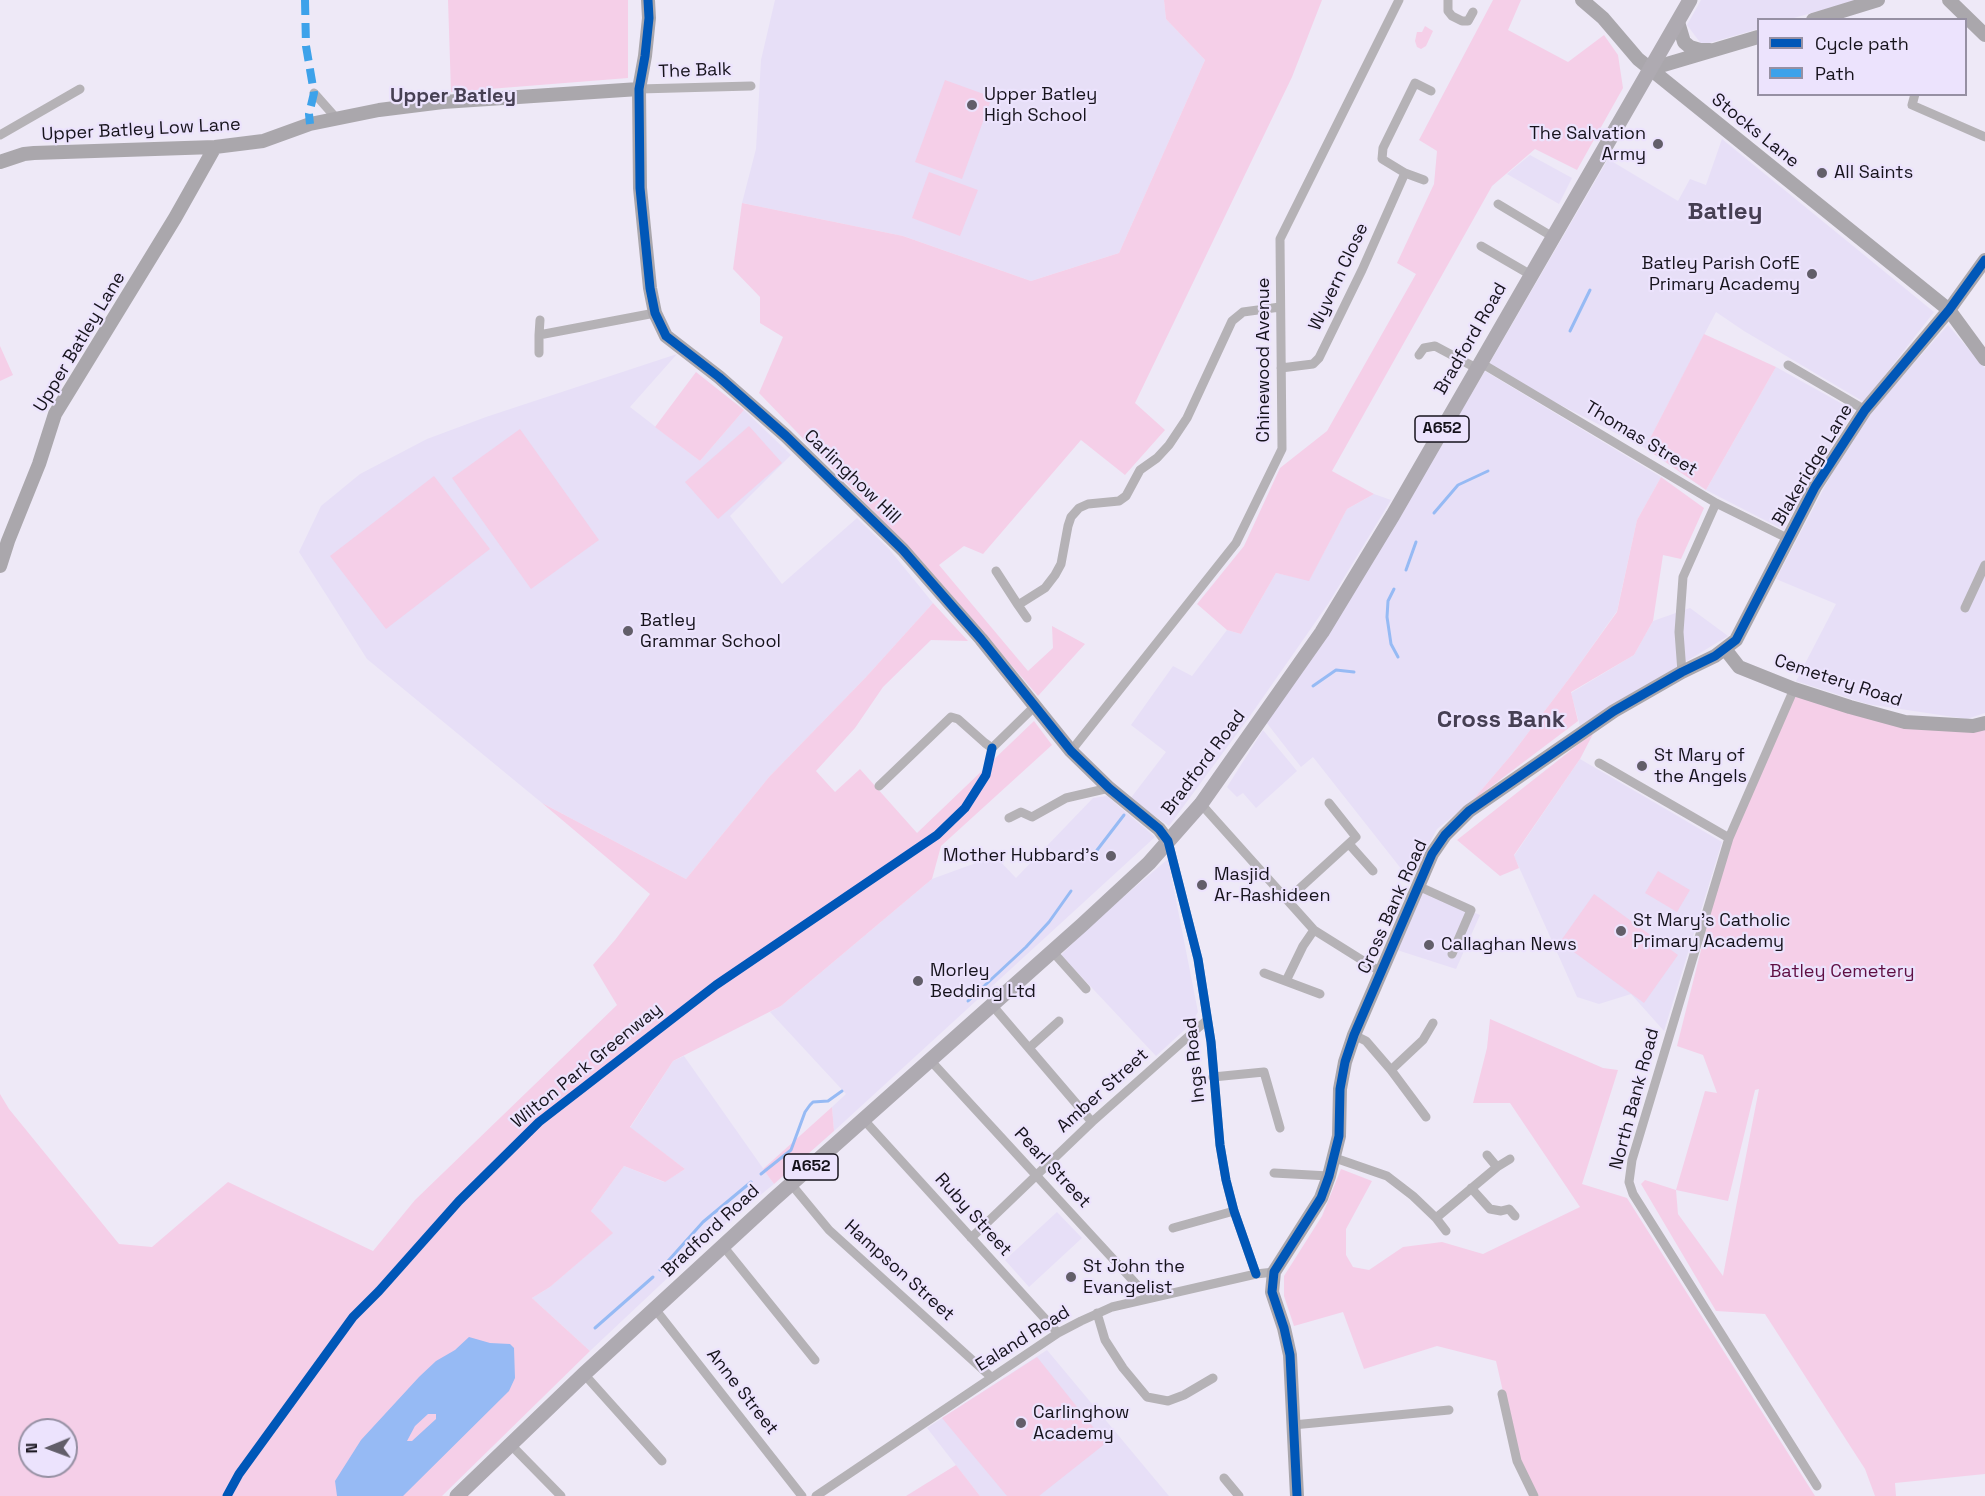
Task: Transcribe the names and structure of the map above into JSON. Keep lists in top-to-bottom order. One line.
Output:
{"streets":{"main road":["Bradford Road","A652"],"street":["The Balk","Upper Batley Low Lane","Stocks Lane","Wyvern Close","Upper Batley Lane","Chinewood Avenue","Thomas Street","Blakeridge Lane","Carlinghow Hill","Cemetery Road","Cross Bank Road","Ings Road","Amber Street","North Bank Road","Pearl Street","Ruby Street","Hampson Street","Ealand Road","Anne Street"],"cycle path":["Wilton Park Greenway"]},"crossings":[["The Balk","Upper Batley Low Lane"],["The Balk","Carlinghow Hill"],["Upper Batley Low Lane","Upper Batley Lane"],["Upper Batley Low Lane","Carlinghow Hill"],["Stocks Lane","Bradford Road"],["Stocks Lane","Blakeridge Lane"],["Wyvern Close","Chinewood Avenue"],["Bradford Road","Thomas Street"],["Bradford Road","Carlinghow Hill"],["Bradford Road","Ings Road"],["Bradford Road","Pearl Street"],["Bradford Road","Ruby Street"],["Bradford Road","Hampson Street"],["Bradford Road","Anne Street"],["Chinewood Avenue","Carlinghow Hill"],["Thomas Street","Blakeridge Lane"],["Blakeridge Lane","Cemetery Road"],["Blakeridge Lane","Cross Bank Road"],["Carlinghow Hill","Ings Road"],["Cemetery Road","Cross Bank Road"],["Cemetery Road","North Bank Road"],["Cross Bank Road","Ealand Road"],["Ings Road","Amber Street"],["Ings Road","Ealand Road"],["Amber Street","Pearl Street"],["Amber Street","Ruby Street"],["Pearl Street","Ealand Road"],["Ruby Street","Ealand Road"],["Hampson Street","Ealand Road"]],"districts":["Upper Batley","Batley","Cross Bank"],"parks":["Batley Cemetery"],"places":["Upper Batley High School","The Salvation Army","All Saints","Batley Parish CofE Primary Academy","Batley Grammar School","St Mary of the Angels","Mother Hubbard's","Masjid Ar-Rashideen","St Mary's Catholic Primary Academy","Callaghan News","Morley Bedding Ltd","St John the Evangelist","Carlinghow Academy"],"legend":["Cycle path","Path"],"north":"left"}
